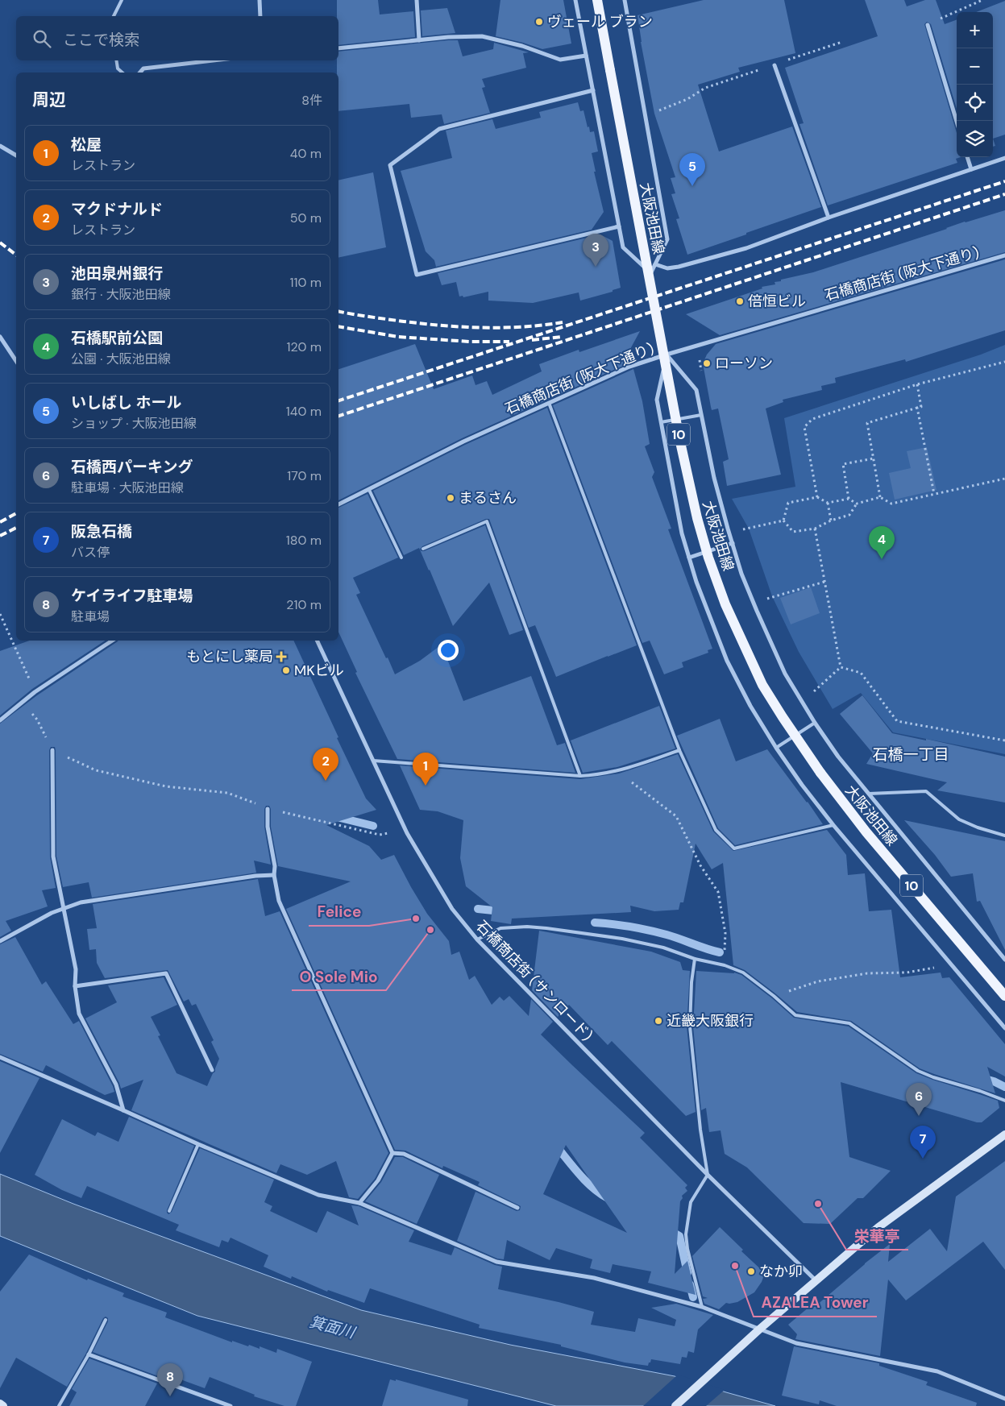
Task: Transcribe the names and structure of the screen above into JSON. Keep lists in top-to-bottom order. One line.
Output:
{"streets":{"main road":["大阪池田線","10"],"street":["石橋商店街 (阪大下通り)","石橋商店街 (サンロード)"]},"districts":["石橋一丁目"],"water":["箕面川"],"places":{"other":["ヴェール ブラン","倍恒ビル","ローソン","まるさん","MKビル","Felice","O Sole Mio","近畿大阪銀行","栄華亭","AZALEA Tower","なか卯"],"health":["もとにし薬局"]},"page":{"map_buttons":["+","−"],"search":"ここで検索","heading":["周辺","8件"],"list":[{"mark":"1","name":"松屋","note":"レストラン","value":"40 m"},{"mark":"2","name":"マクドナルド","note":"レストラン","value":"50 m"},{"mark":"3","name":"池田泉州銀行","note":"銀行 · 大阪池田線","value":"110 m"},{"mark":"4","name":"石橋駅前公園","note":"公園 · 大阪池田線","value":"120 m"},{"mark":"5","name":"いしばし ホール","note":"ショップ · 大阪池田線","value":"140 m"},{"mark":"6","name":"石橋西パーキング","note":"駐車場 · 大阪池田線","value":"170 m"},{"mark":"7","name":"阪急石橋","note":"バス停","value":"180 m"},{"mark":"8","name":"ケイライフ駐車場","note":"駐車場","value":"210 m"}],"pins":["5","3","4","2","1","6","7","8"]}}
